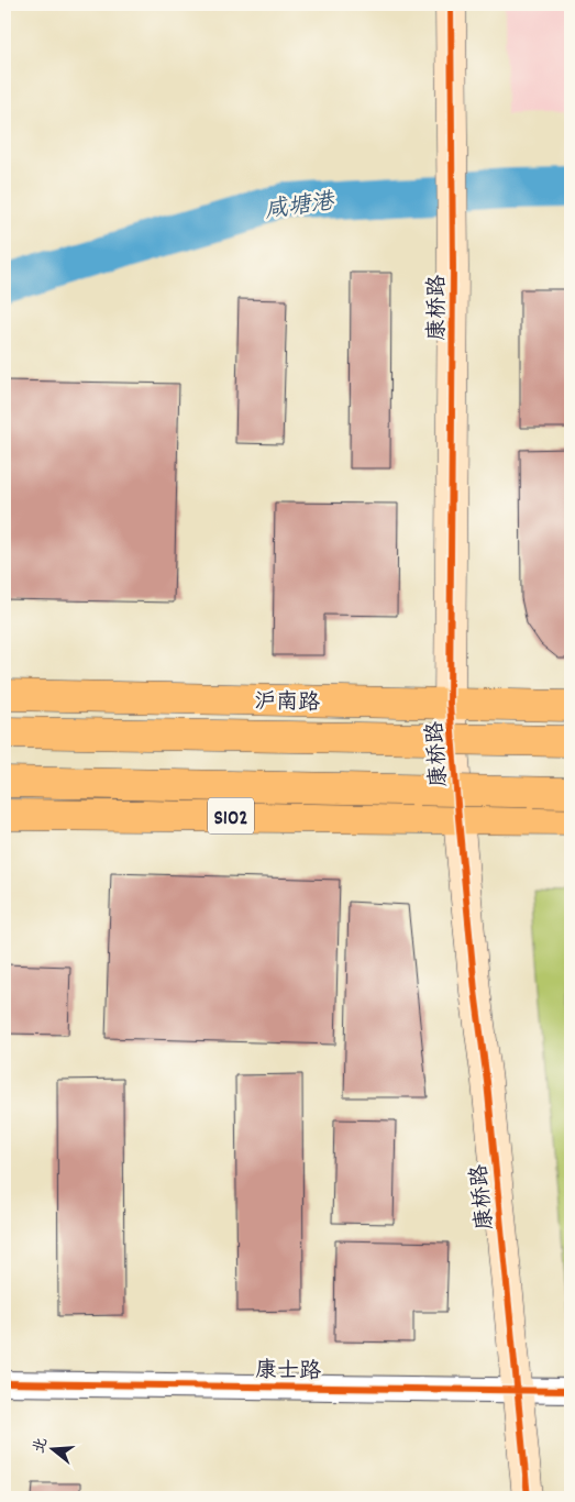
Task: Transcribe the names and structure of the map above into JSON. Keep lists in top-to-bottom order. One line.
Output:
{"streets":{"main road":["康桥路","沪南路","S102"],"street":["康士路"]},"crossings":[["康桥路","沪南路"],["康桥路","S102"],["康桥路","康士路"]],"water":["咸塘港"],"north":"left"}
